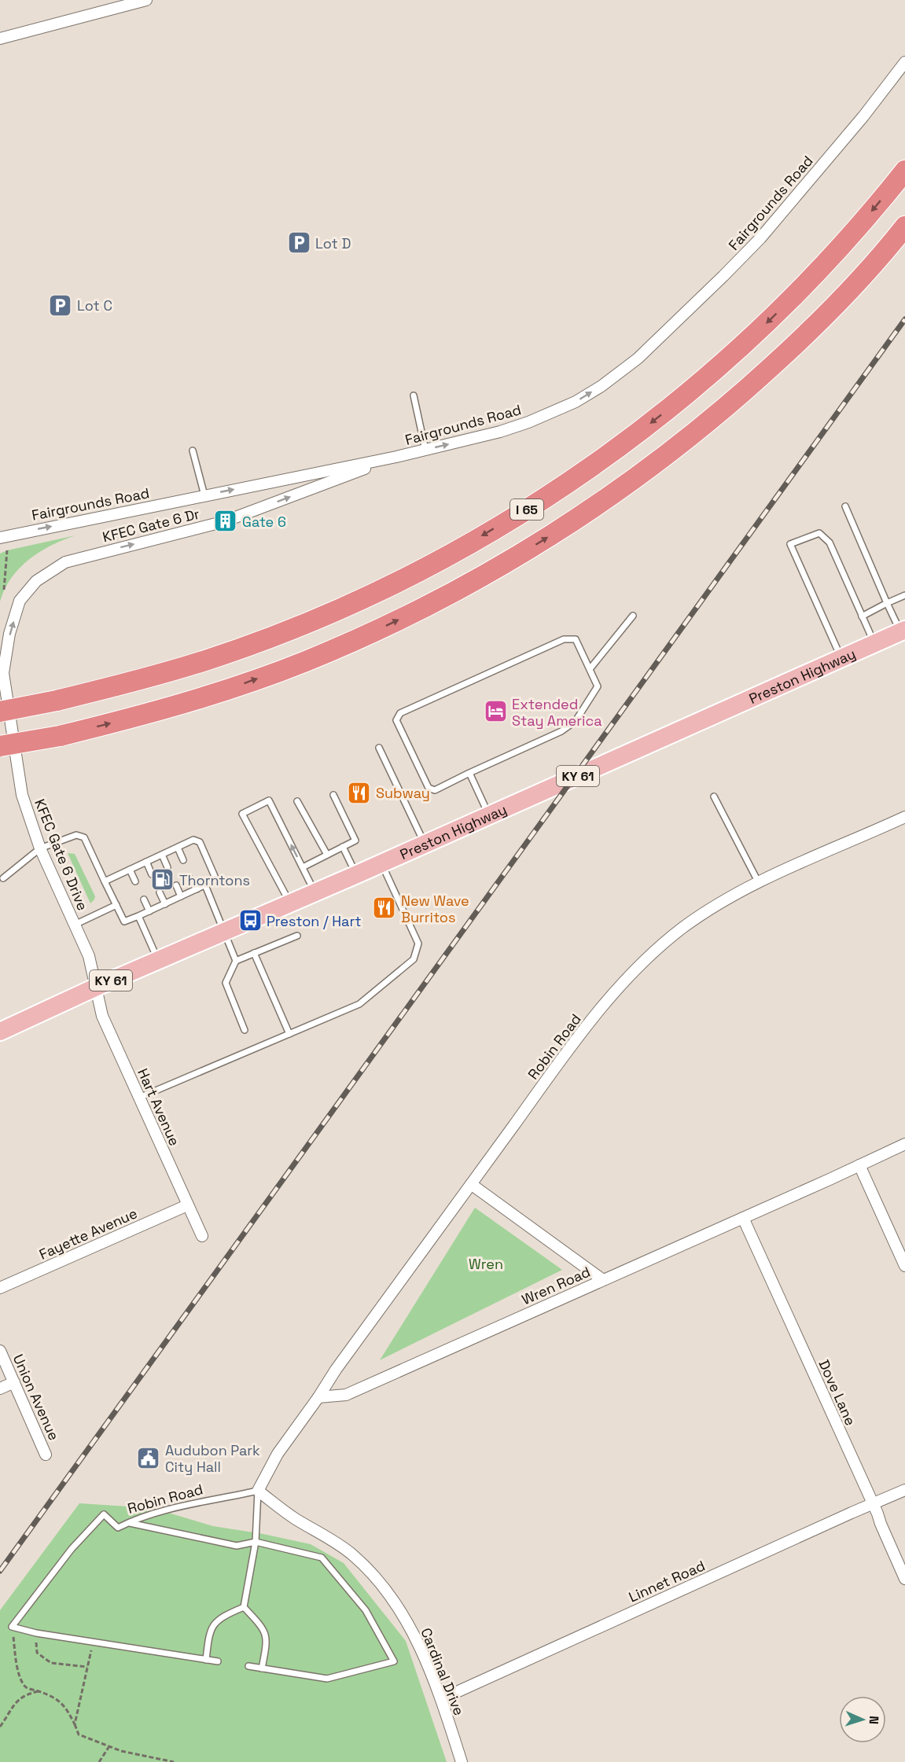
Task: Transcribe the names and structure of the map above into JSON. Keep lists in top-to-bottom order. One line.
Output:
{"streets":{"highway":["I 65"],"main road":["Preston Highway","KY 61"],"street":["Fairgrounds Road","KFEC Gate 6 Dr","KFEC Gate 6 Drive","Robin Road","Hart Avenue","Fayette Avenue","Wren Road","Dove Lane","Union Avenue","Linnet Road","Cardinal Drive"]},"crossings":[["Fairgrounds Road","KFEC Gate 6 Dr"],["KFEC Gate 6 Dr","KFEC Gate 6 Drive"],["Preston Highway","KFEC Gate 6 Drive"],["Preston Highway","Hart Avenue"],["KFEC Gate 6 Drive","Hart Avenue"],["Robin Road","Wren Road"],["Robin Road","Cardinal Drive"],["Hart Avenue","Fayette Avenue"],["Wren Road","Dove Lane"],["Dove Lane","Linnet Road"],["Linnet Road","Cardinal Drive"]],"one_way":["Fairgrounds Road","KFEC Gate 6 Dr"],"parks":["Wren"],"places":{"parking":["Lot D","Lot C"],"building":["Gate 6"],"hotel":["Extended Stay America"],"restaurant":["Subway","New Wave Burritos"],"fuel station":["Thorntons"],"bus stop":["Preston / Hart"],"public building":["Audubon Park City Hall"]},"north":"right"}
